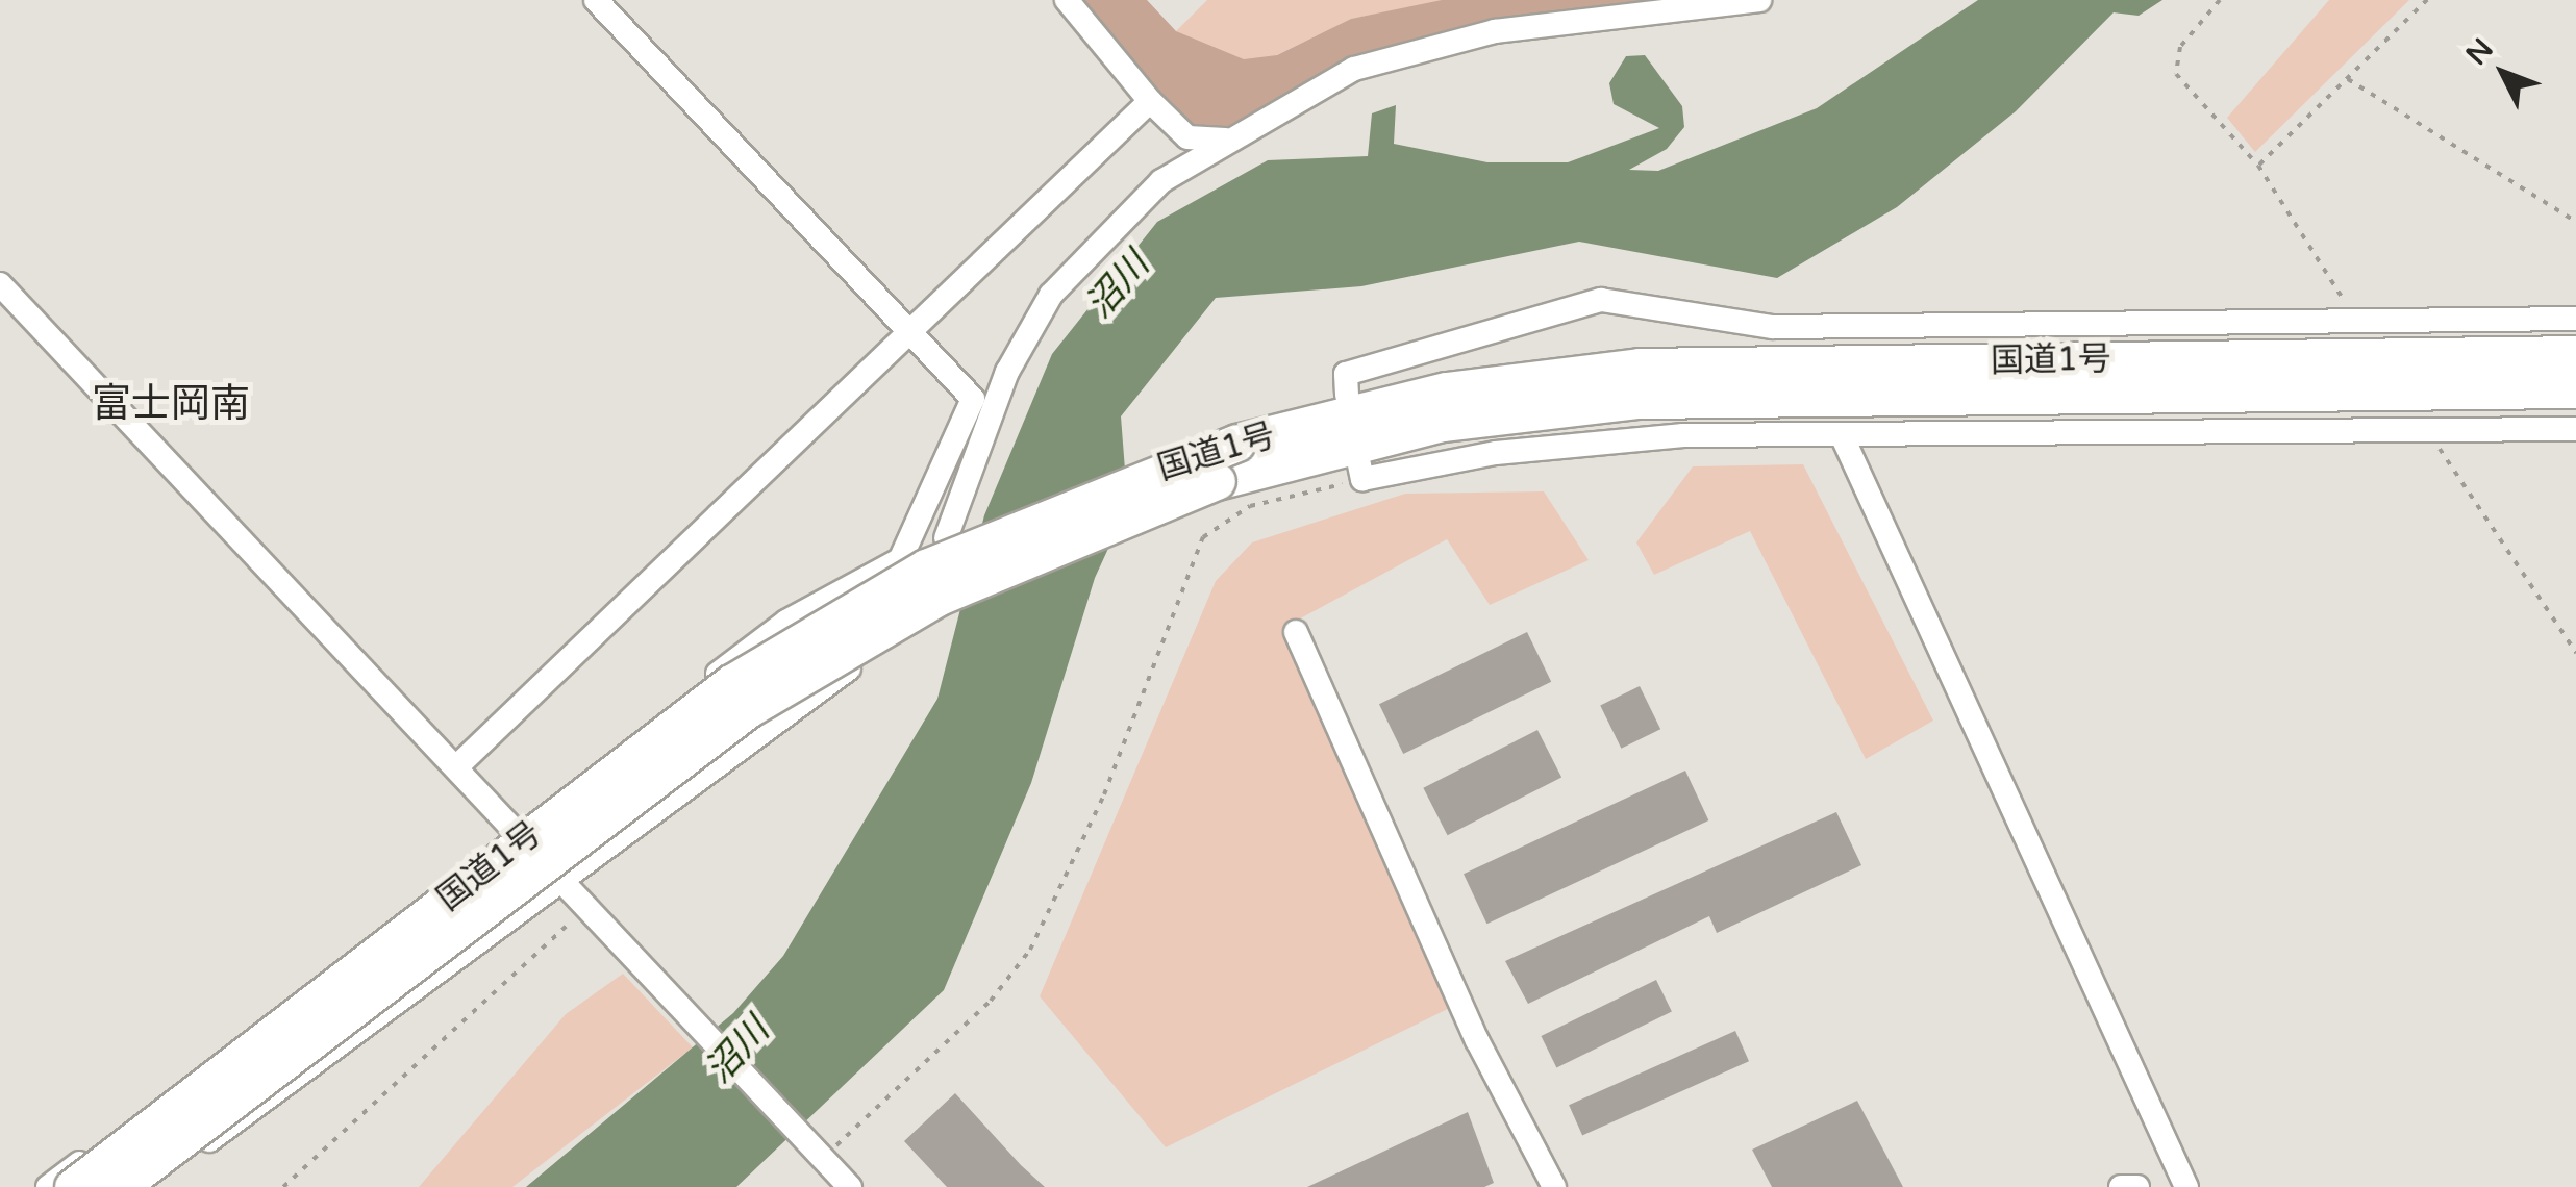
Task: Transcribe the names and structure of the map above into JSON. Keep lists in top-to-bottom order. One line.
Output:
{"streets":{"highway":["国道1号"]},"districts":["富士岡南"],"water":["沼川"],"north":"top left"}
